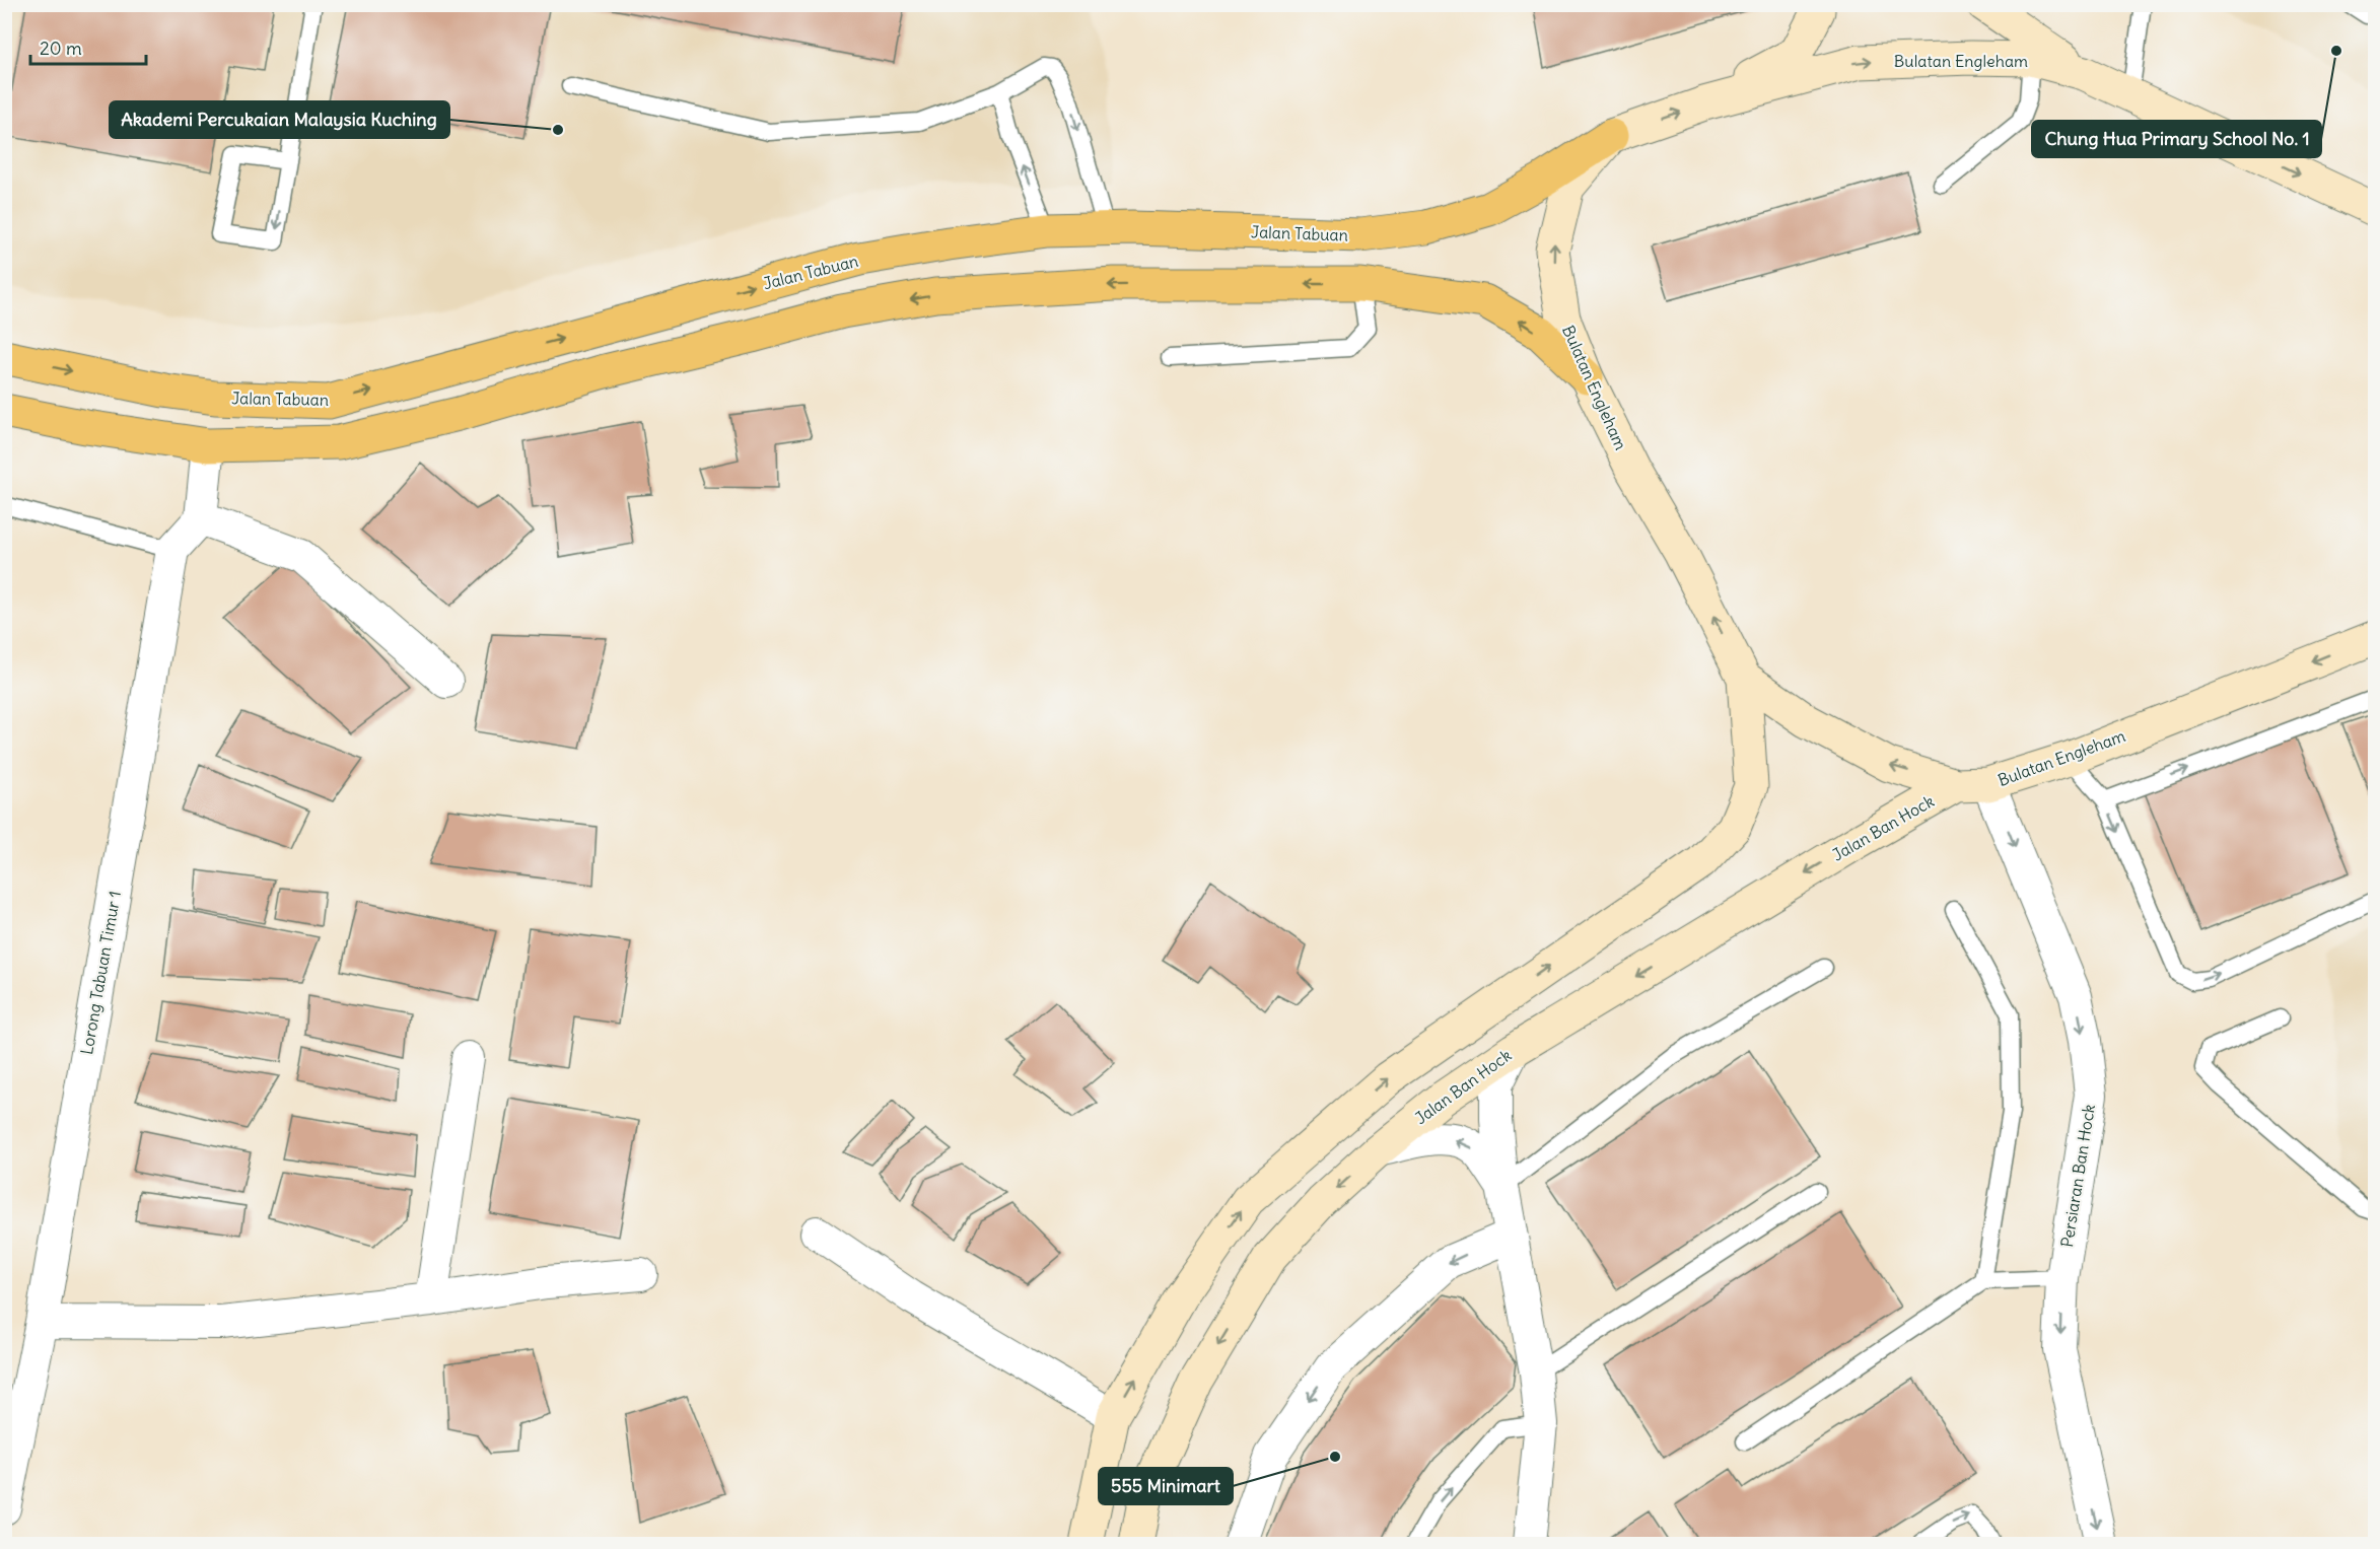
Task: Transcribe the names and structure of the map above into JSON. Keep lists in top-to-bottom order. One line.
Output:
{"streets":{"main road":["Bulatan Engleham","Jalan Tabuan","Jalan Ban Hock"],"street":["Lorong Tabuan Timur 1","Persiaran Ban Hock"]},"crossings":[["Bulatan Engleham","Jalan Tabuan"],["Bulatan Engleham","Jalan Ban Hock"],["Bulatan Engleham","Persiaran Ban Hock"]],"one_way":["Persiaran Ban Hock"],"places":["Chung Hua Primary School No. 1","Akademi Percukaian Malaysia Kuching","555 Minimart"],"scale_bar":"20 m"}
